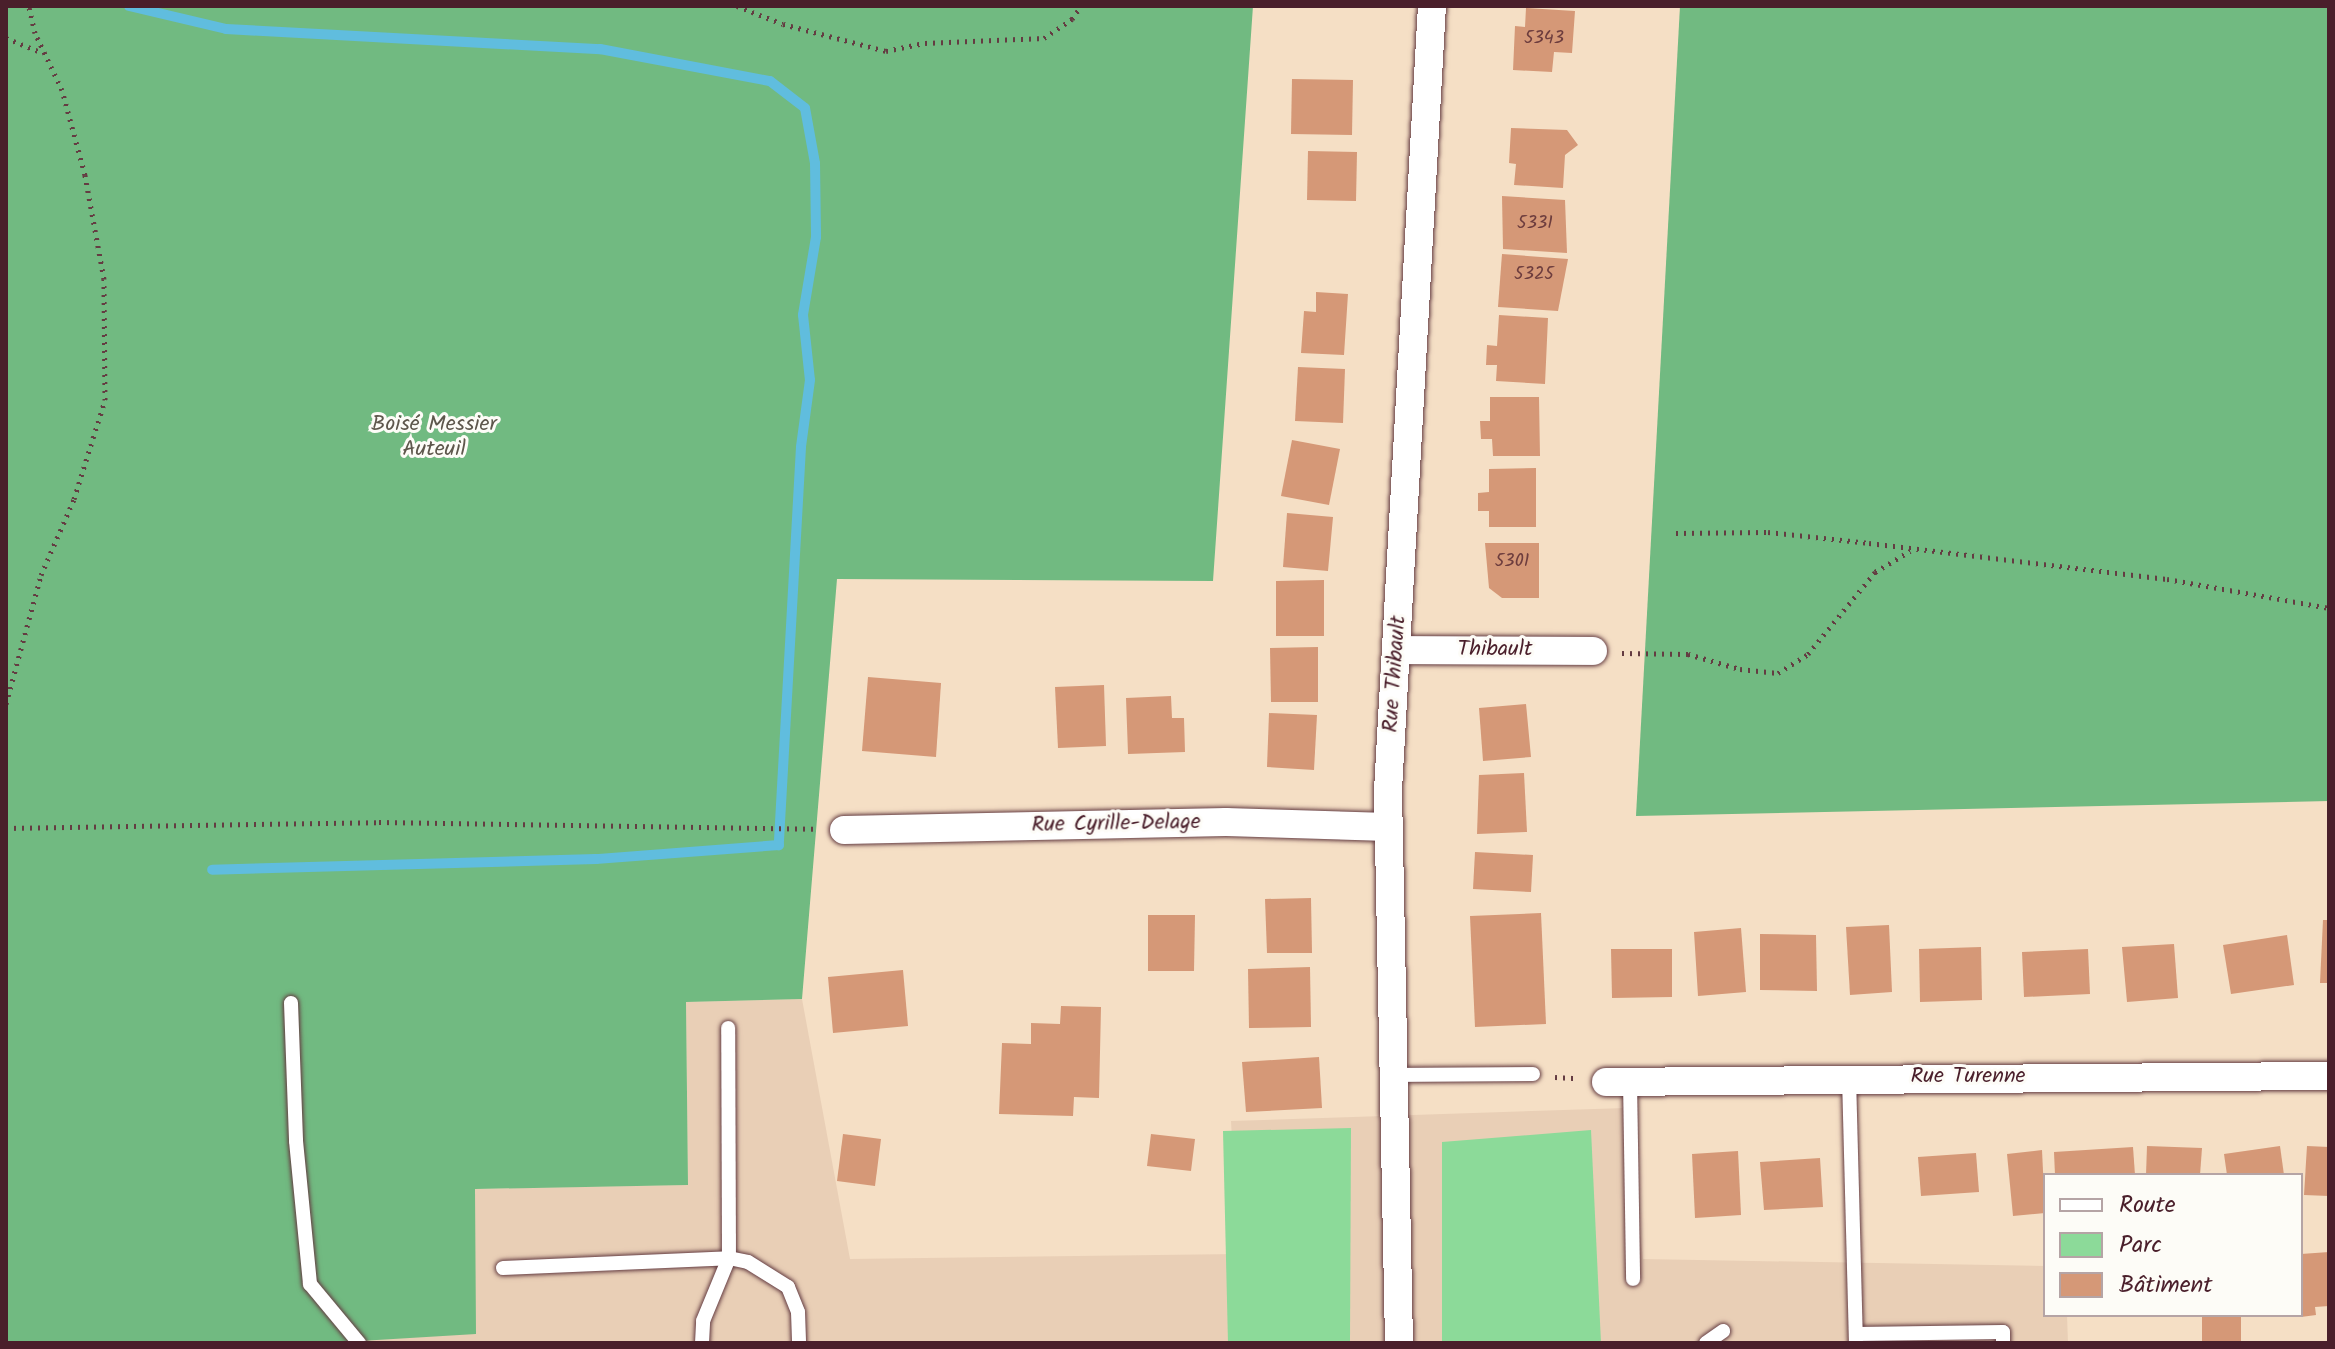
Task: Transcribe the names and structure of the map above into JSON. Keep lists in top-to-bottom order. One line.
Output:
{"streets":{"street":["Thibault","Rue Thibault","Rue Cyrille-Delage","Rue Turenne"]},"crossings":[["Thibault","Rue Thibault"],["Rue Thibault","Rue Cyrille-Delage"]],"parks":["Boisé Messier Auteuil"],"house_numbers":["5343","5331","5325","5301"],"legend":["Route","Parc","Bâtiment"]}
